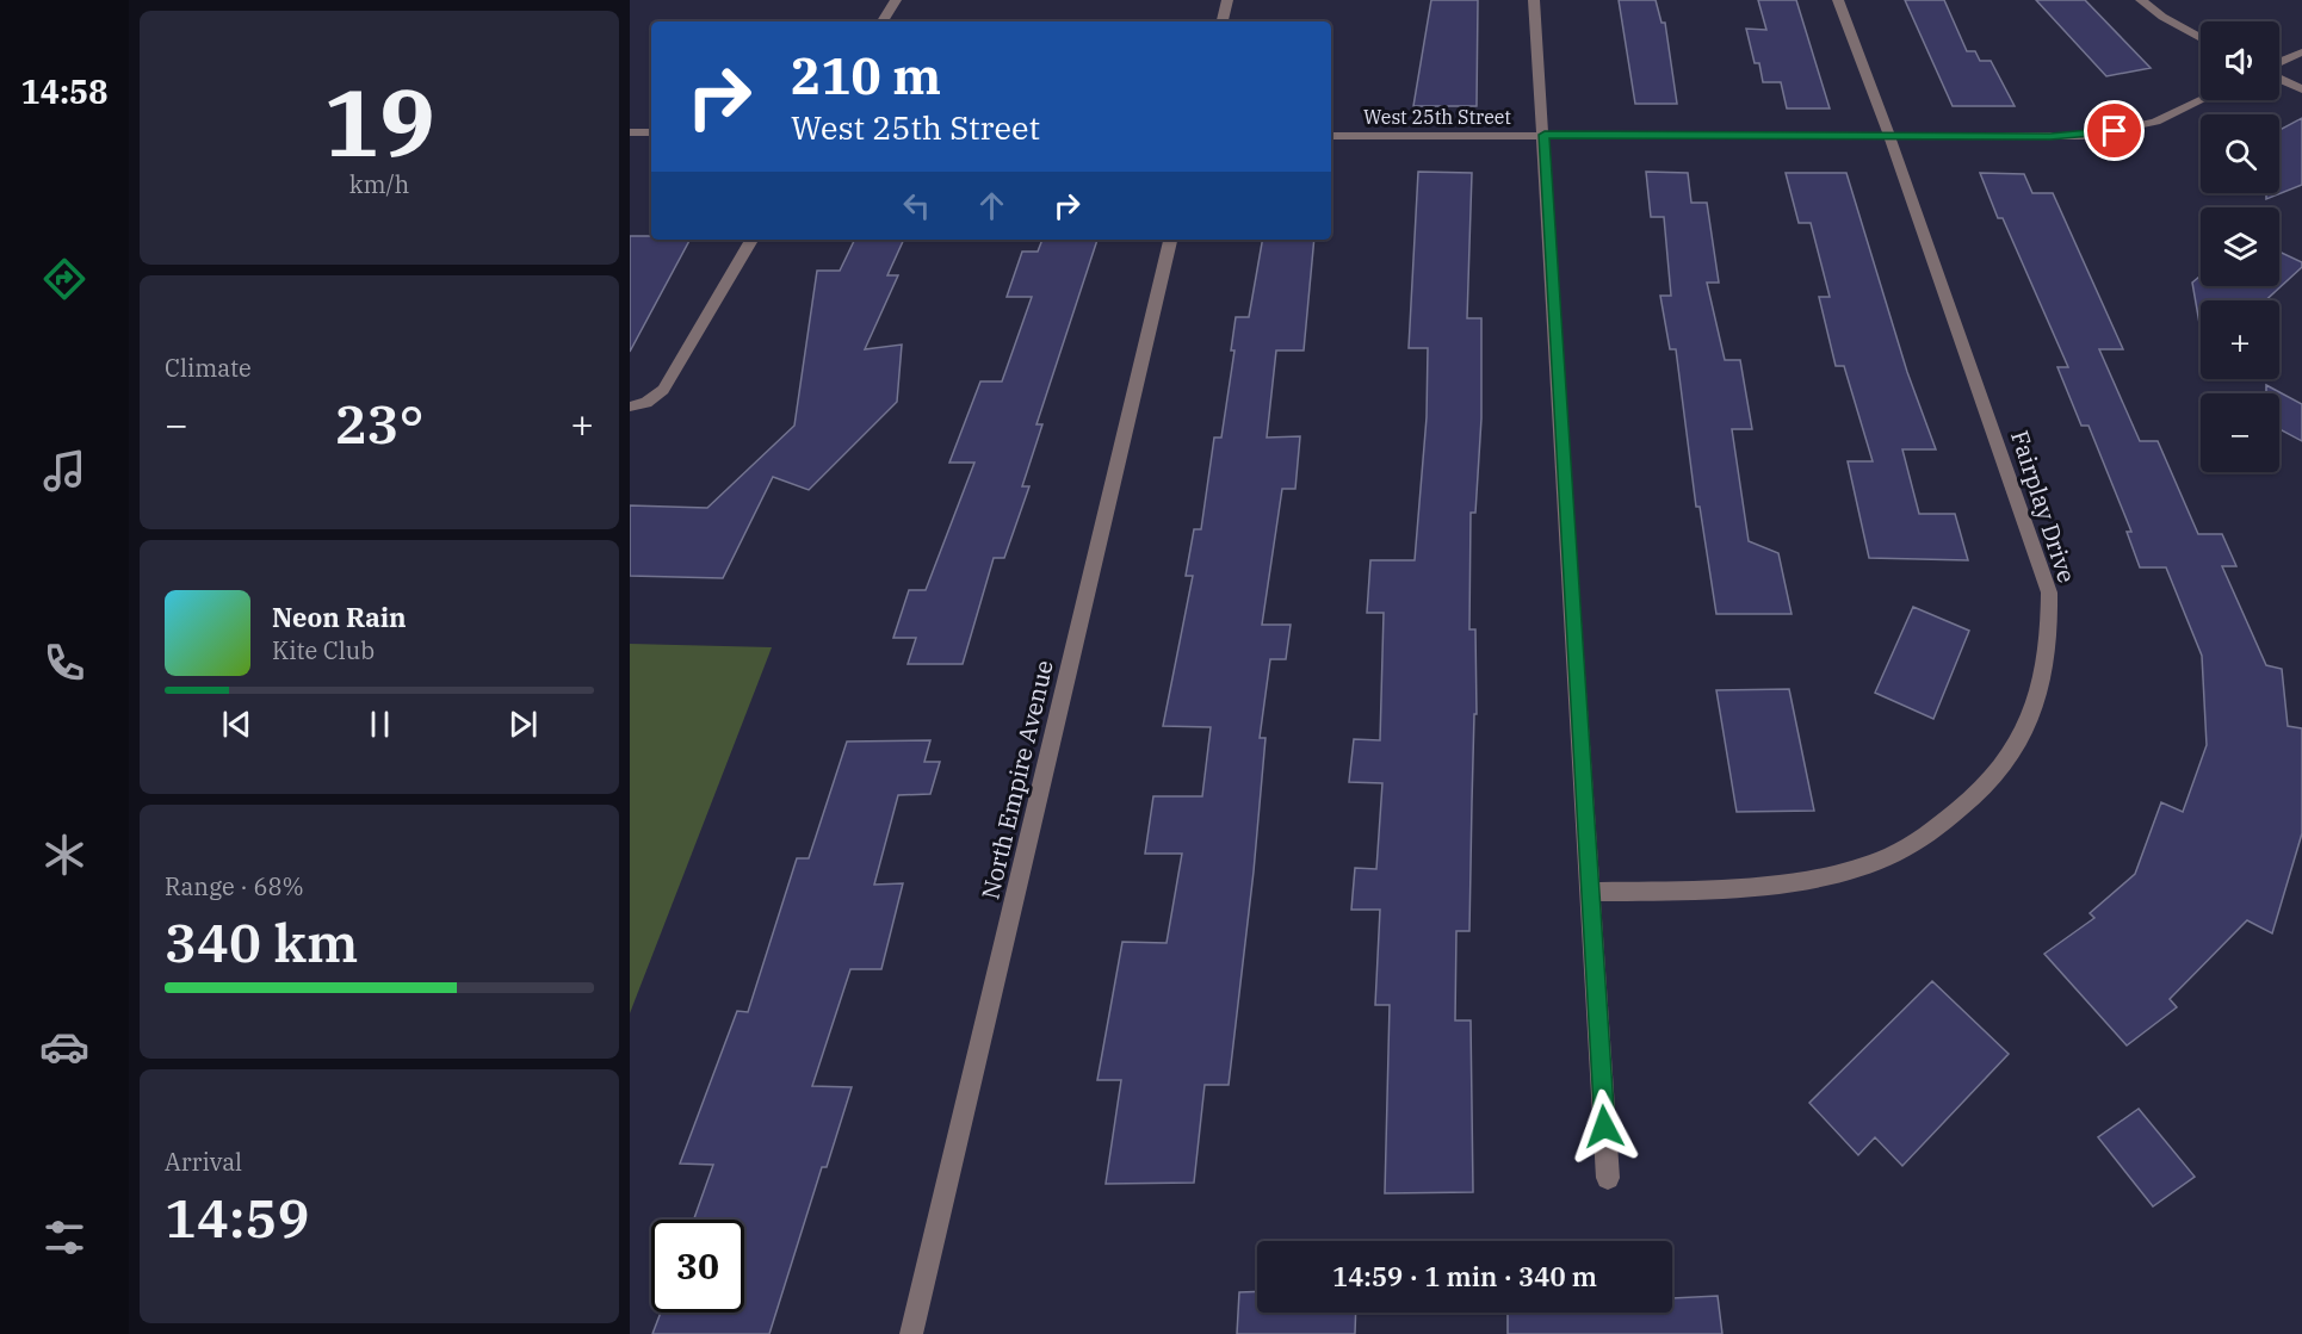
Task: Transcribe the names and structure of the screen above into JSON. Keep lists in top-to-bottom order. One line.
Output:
{"streets":{"street":["West 25th Street","Fairplay Drive","North Empire Avenue"]},"crossings":[["West 25th Street","Fairplay Drive"]],"page":{"tabs":"14:58","tile":[["19","km/h"],"Climate",["Range · 68%","340 km"],["Arrival","14:59"]],"map_buttons":["+","−"],"turn":["210 m","West 25th Street"],"heat":["−","23°","+"],"song":["Neon Rain","Kite Club"],"limit":"30","trip":"14:59 · 1 min · 340 m"}}
